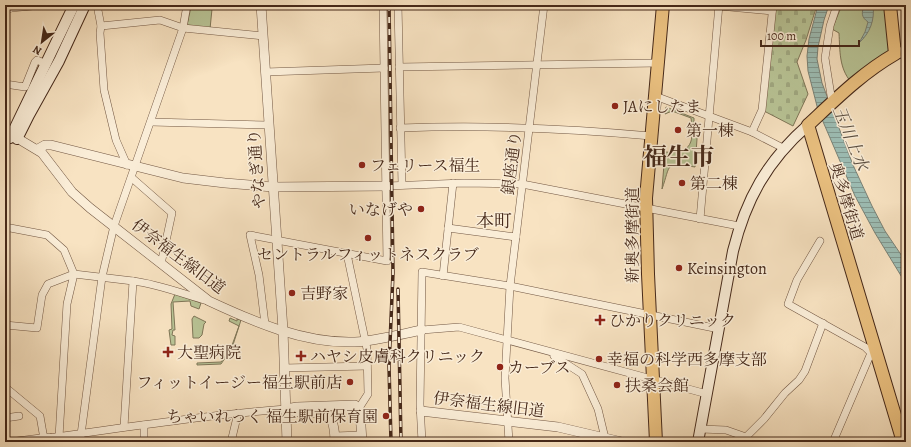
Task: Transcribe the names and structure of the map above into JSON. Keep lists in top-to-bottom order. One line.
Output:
{"streets":{"main road":["奥多摩街道","新奥多摩街道"],"street":["銀座通り","やなぎ通り","伊奈福生線旧道"]},"crossings":[["銀座通り","伊奈福生線旧道"],["やなぎ通り","伊奈福生線旧道"]],"districts":["福生市","本町"],"water":["玉川上水"],"places":{"other":["JAにしたま","第一棟","フェリース福生","第二棟","いなげや","セントラルフィットネスクラブ","Keinsington","吉野家","幸福の科学西多摩支部","カーブス","フィットイージー福生駅前店","扶桑会館","ちゃいれっく 福生駅前保育園"],"health":["ひかりクリニック","大聖病院","ハヤシ皮膚科クリニック"]},"scale_bar":"100 m","north":"bottom left"}
